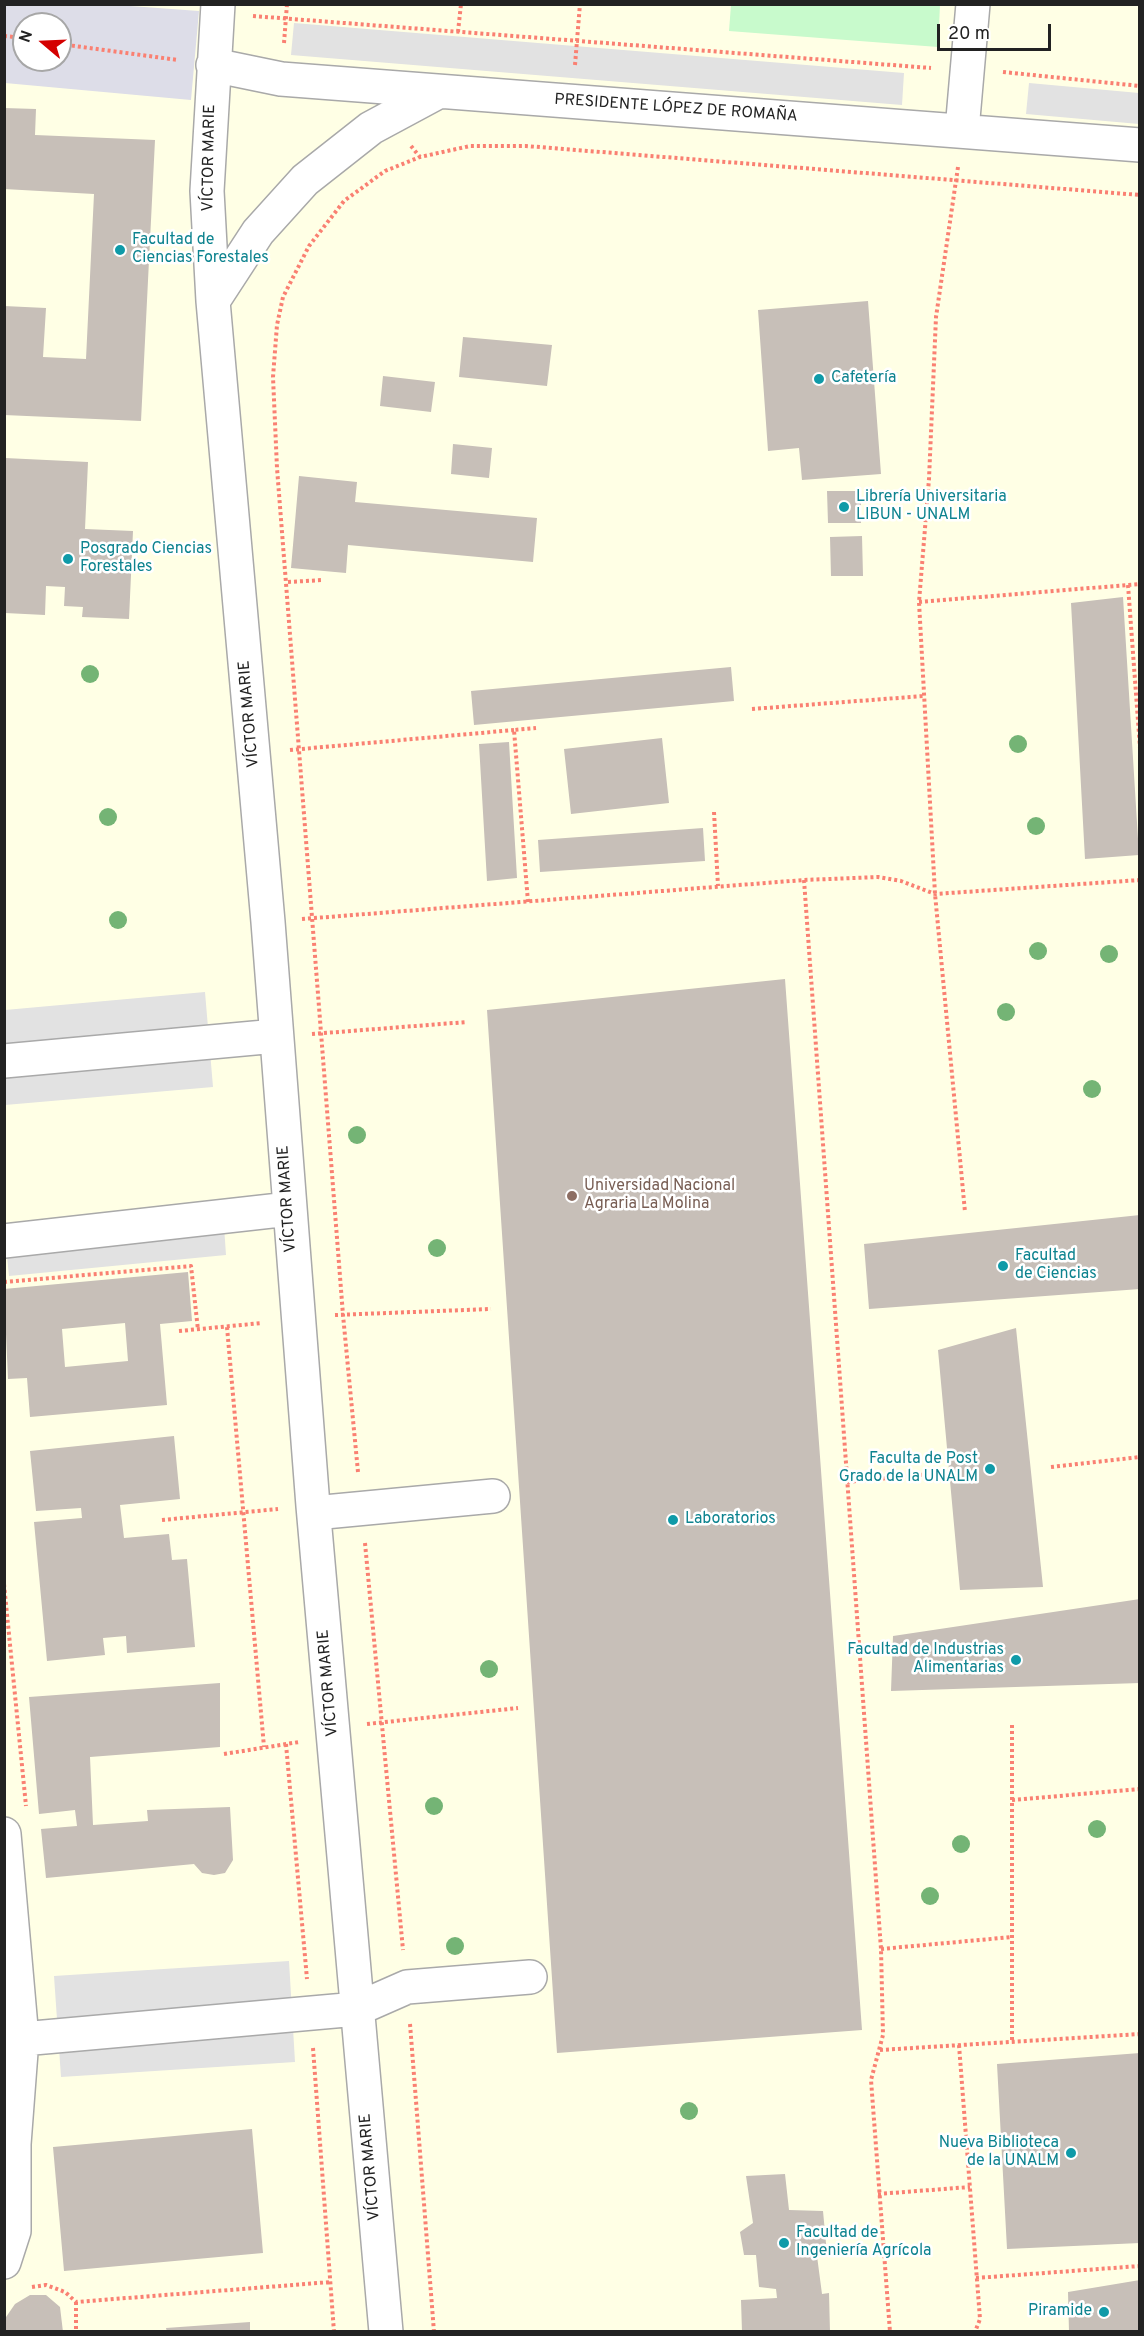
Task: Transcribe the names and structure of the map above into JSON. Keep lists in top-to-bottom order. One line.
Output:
{"streets":{"lane":["PRESIDENTE LÓPEZ DE ROMAÑA","VÍCTOR MARIE"]},"crossings":[["PRESIDENTE LÓPEZ DE ROMAÑA","VÍCTOR MARIE"]],"places":["Facultad de Ciencias Forestales","Cafetería","Librería Universitaria LIBUN - UNALM","Posgrado Ciencias Forestales","Universidad Nacional Agraria La Molina","Facultad de Ciencias","Faculta de Post Grado de la UNALM","Laboratorios","Facultad de Industrias Alimentarias","Nueva Biblioteca de la UNALM","Facultad de Ingeniería Agrícola","Piramide"],"scale_bar":"20 m","north":"left"}
